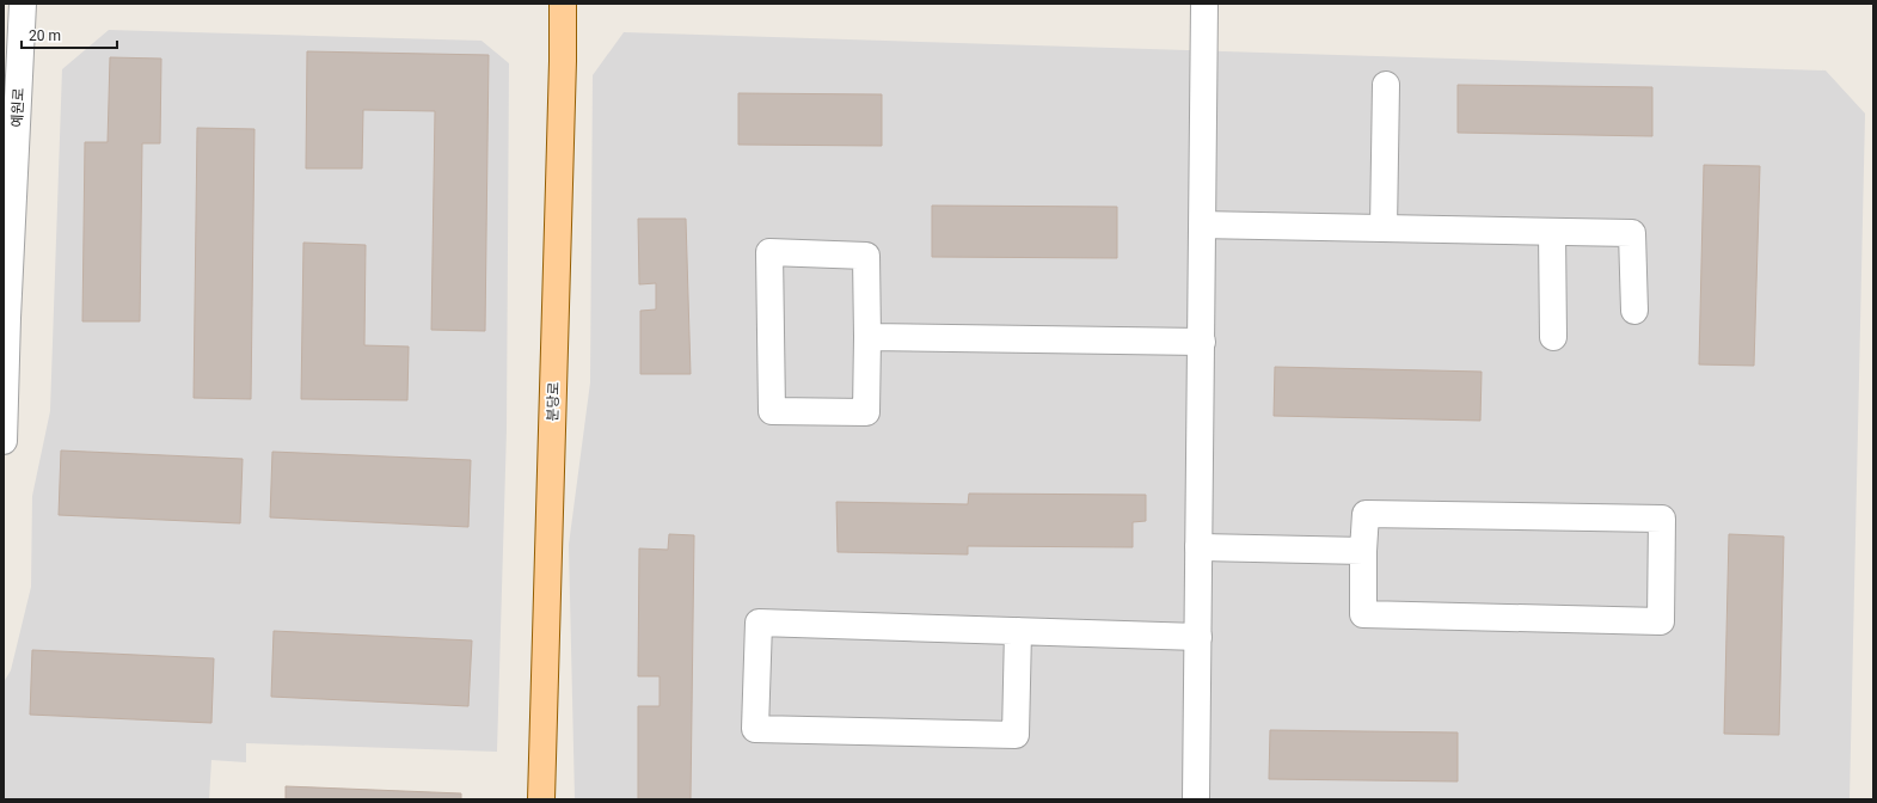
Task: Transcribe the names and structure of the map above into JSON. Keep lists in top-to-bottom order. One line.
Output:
{"streets":{"main road":["분당로"],"street":["예원로"]},"scale_bar":"20 m"}
